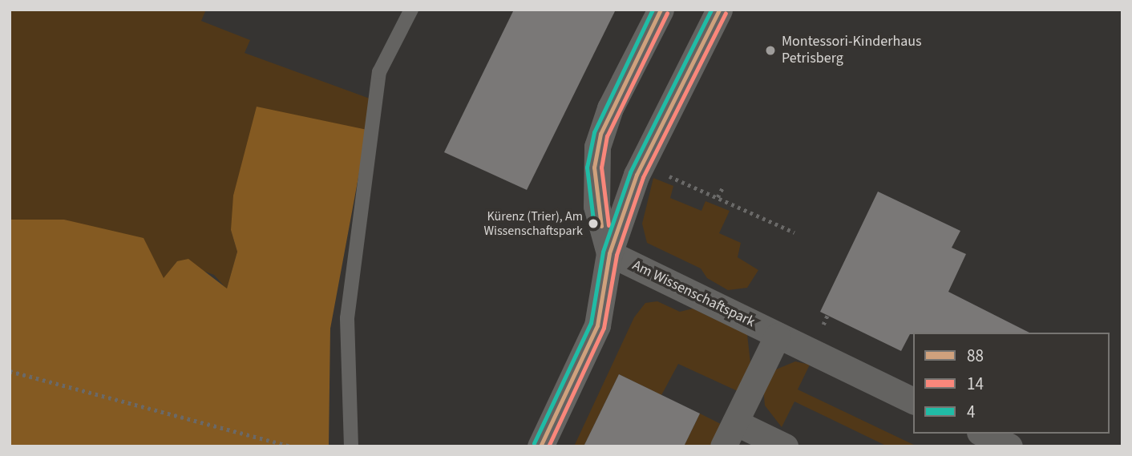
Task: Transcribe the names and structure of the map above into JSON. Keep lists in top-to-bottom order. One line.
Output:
{"streets":{"street":["Am Wissenschaftspark"]},"places":["Montessori-Kinderhaus Petrisberg","Kürenz (Trier), Am Wissenschaftspark"],"lines":["transit line 88","transit line 4","transit line 14"],"legend":["88","14","4"]}
